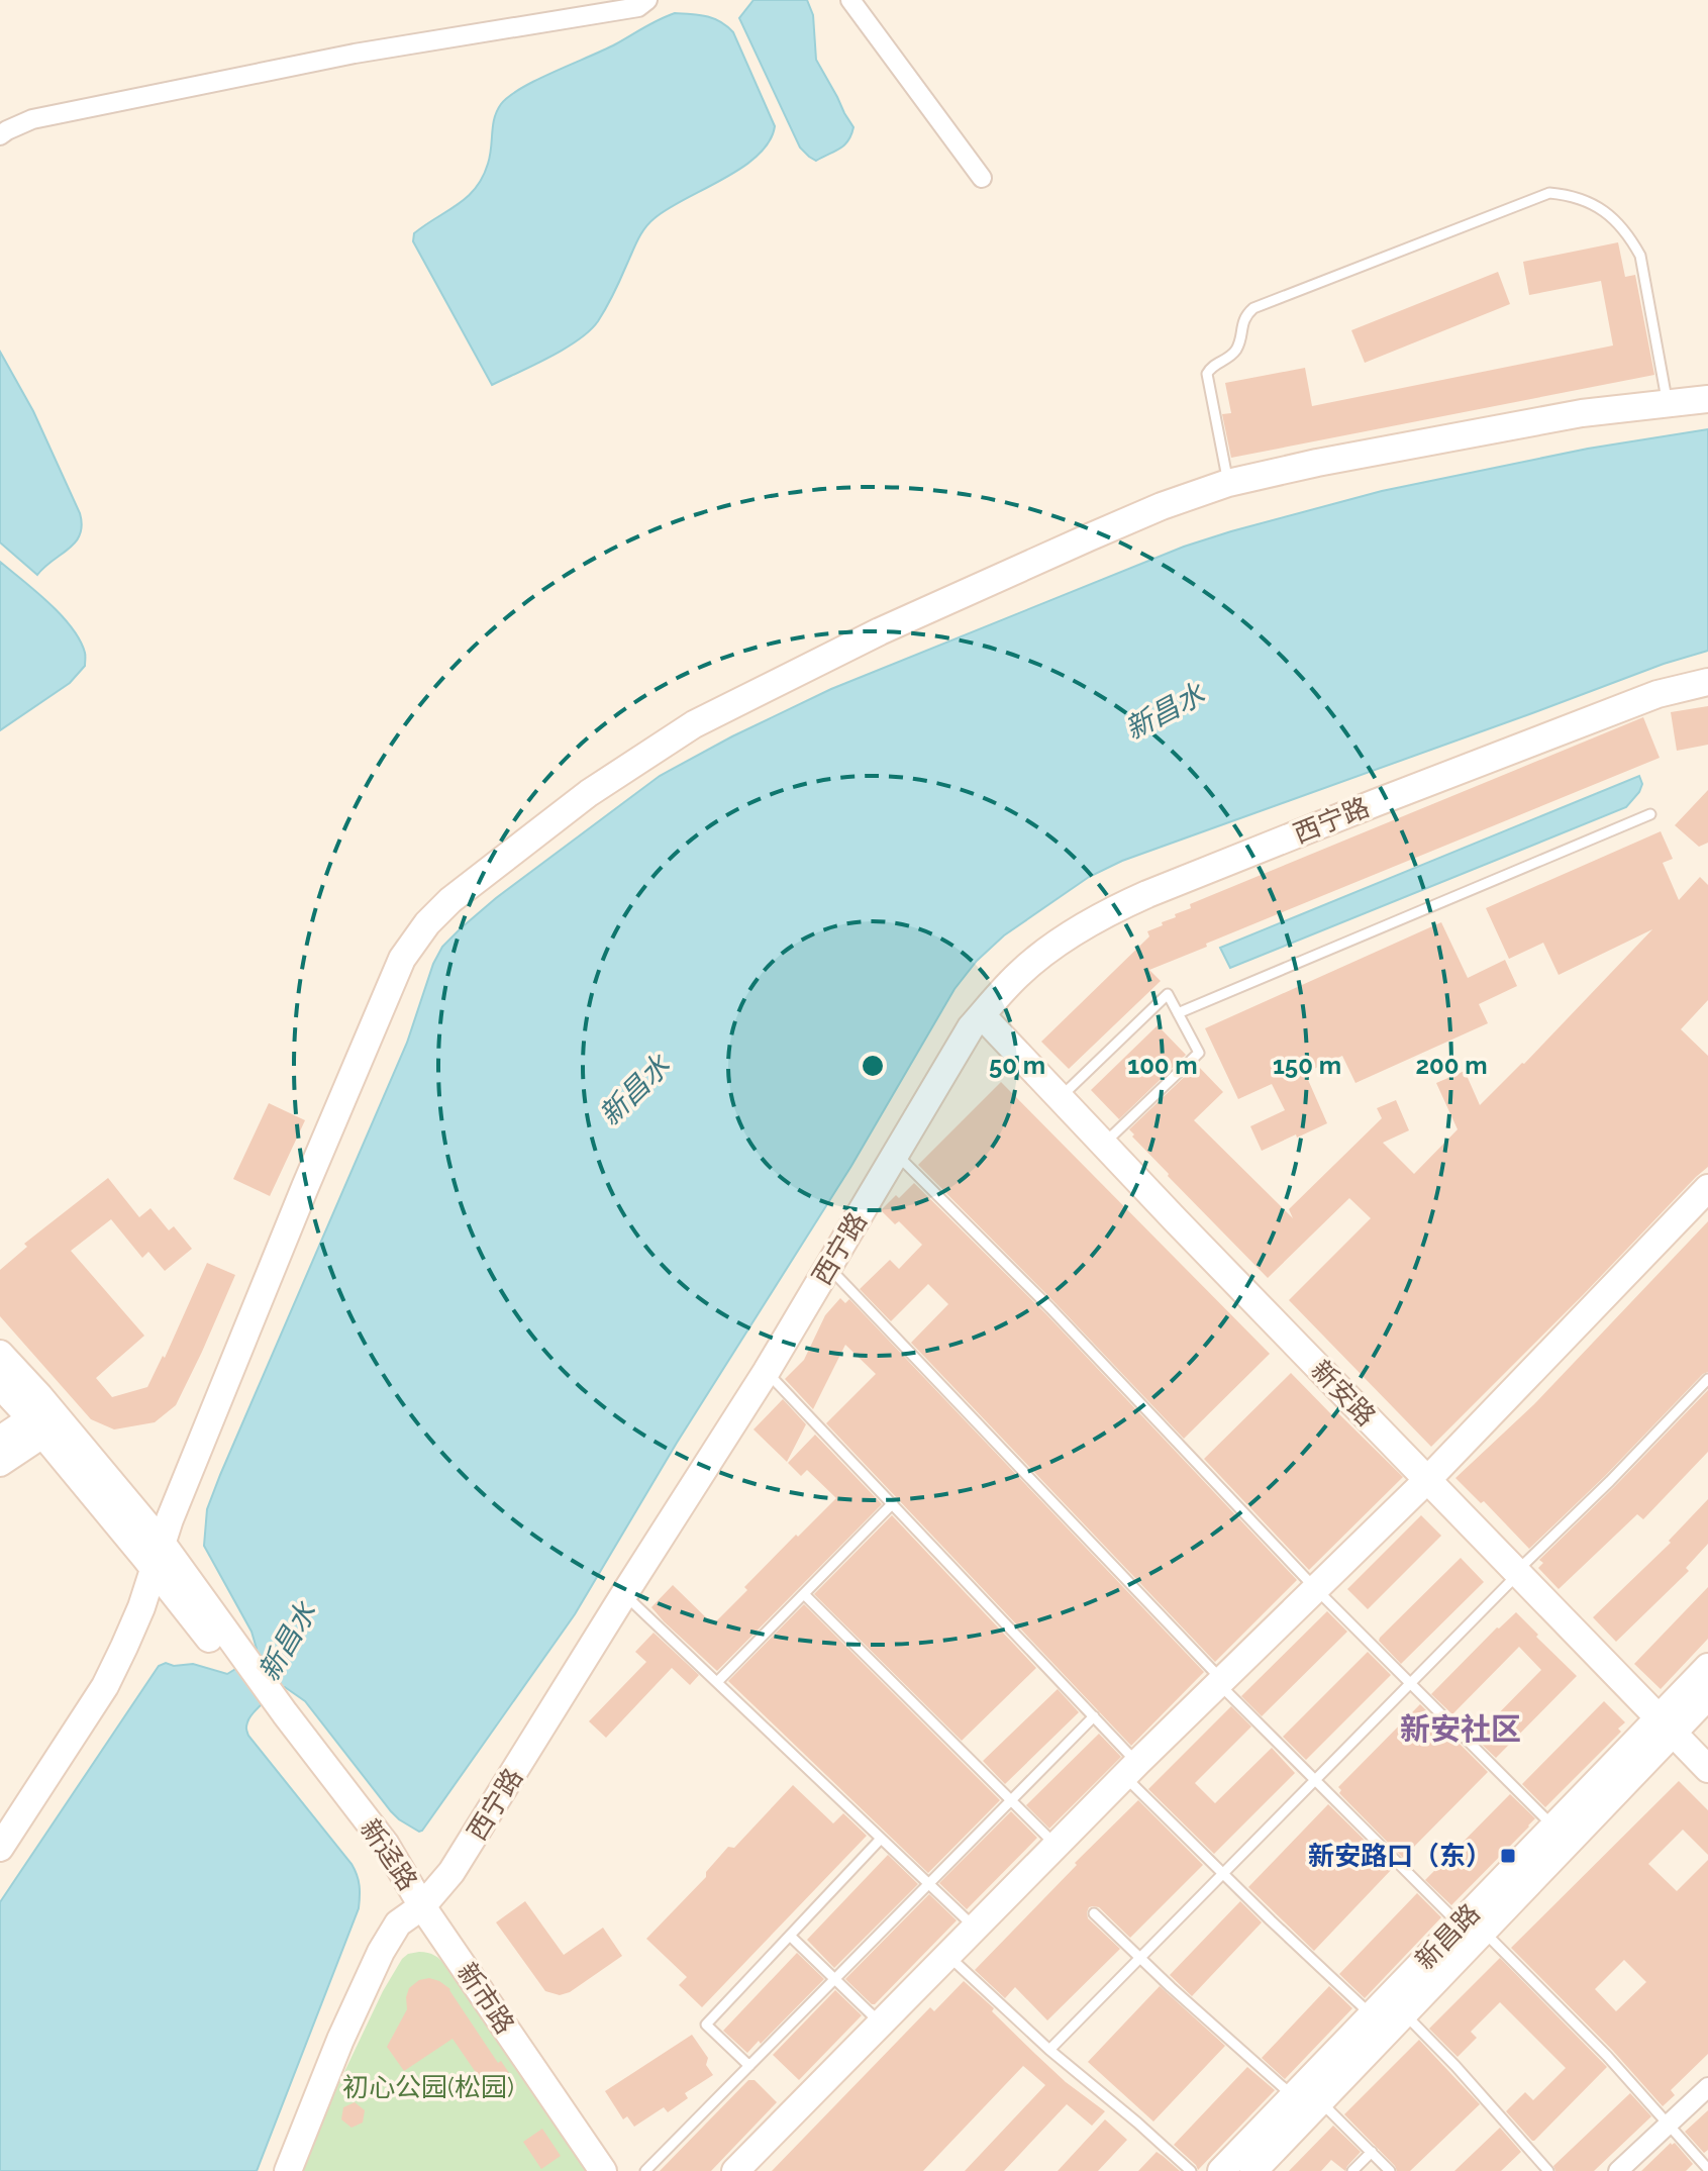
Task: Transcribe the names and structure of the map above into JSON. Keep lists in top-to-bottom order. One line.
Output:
{"streets":{"street":["西宁路","新安路","新迳路","新昌路","新市路"]},"crossings":[["西宁路","新安路"],["西宁路","新迳路"],["西宁路","新市路"],["新安路","新昌路"],["新迳路","新市路"]],"districts":["新安社区"],"water":["新昌水"],"parks":["初心公园(松园)"],"places":{"transit":["新安路口（东）"]},"rings":["50 m","100 m","150 m","200 m"]}
